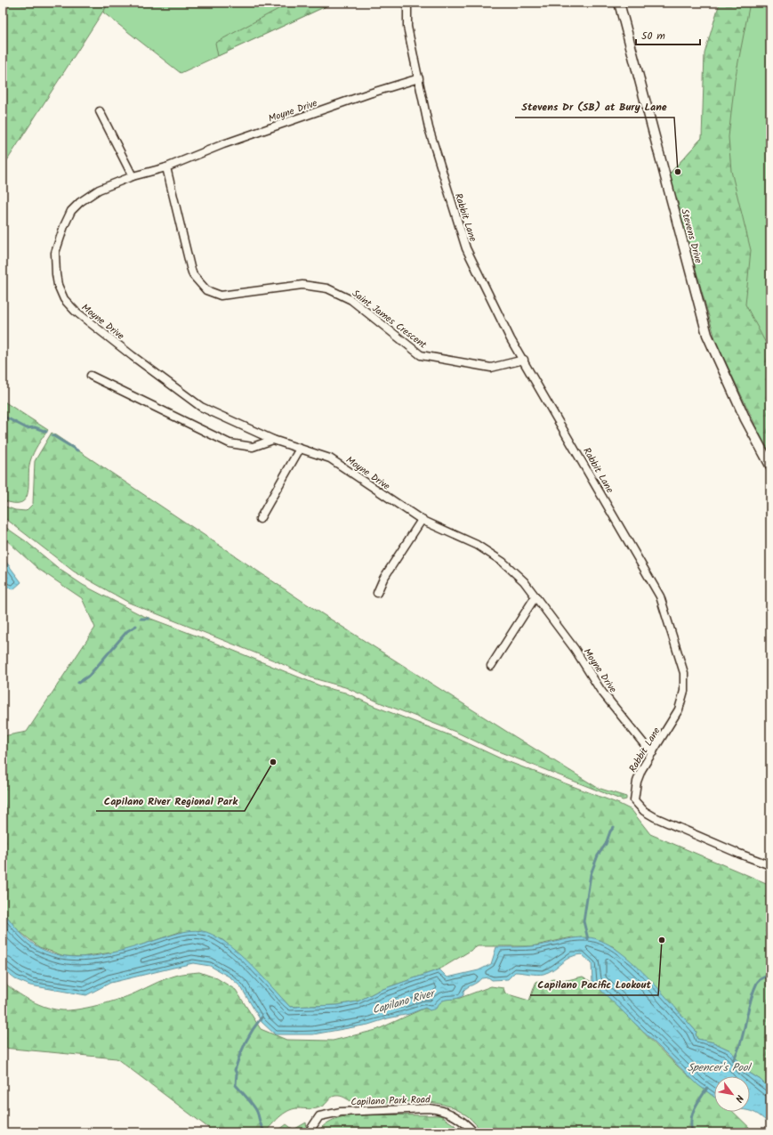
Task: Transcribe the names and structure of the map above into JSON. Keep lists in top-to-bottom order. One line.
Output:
{"streets":{"street":["Moyne Drive","Rabbit Lane","Stevens Drive","Saint James Crescent","Capilano Park Road"]},"crossings":[["Moyne Drive","Rabbit Lane"],["Moyne Drive","Saint James Crescent"],["Rabbit Lane","Saint James Crescent"]],"water":["Capilano River","Spencer's Pool"],"places":["Stevens Dr (SB) at Bury Lane","Capilano River Regional Park","Capilano Pacific Lookout"],"scale_bar":"50 m","north":"bottom right"}
